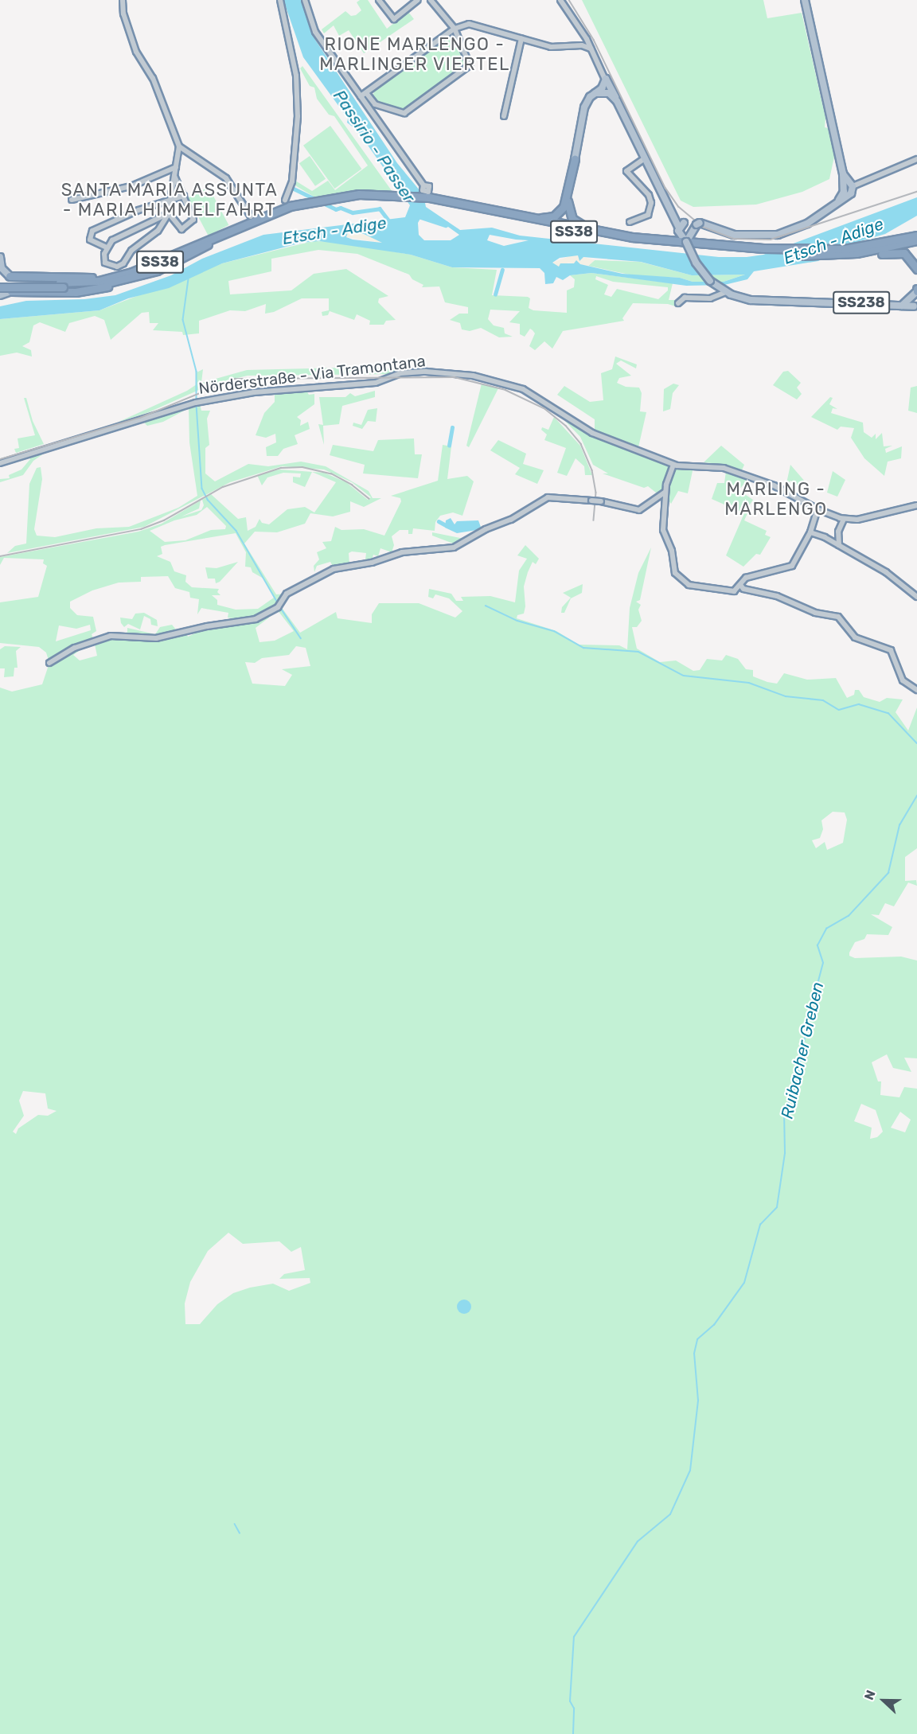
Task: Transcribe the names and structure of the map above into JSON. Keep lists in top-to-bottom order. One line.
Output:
{"streets":{"highway":["SS38"],"main road":["SS238"],"street":["Nörderstraße - Via Tramontana"]},"districts":["RIONE MARLENGO - MARLINGER VIERTEL","SANTA MARIA ASSUNTA - MARIA HIMMELFAHRT","MARLING - MARLENGO"],"water":["Passirio - Passer","Etsch - Adige","Ruibacher Greben"],"north":"left"}
